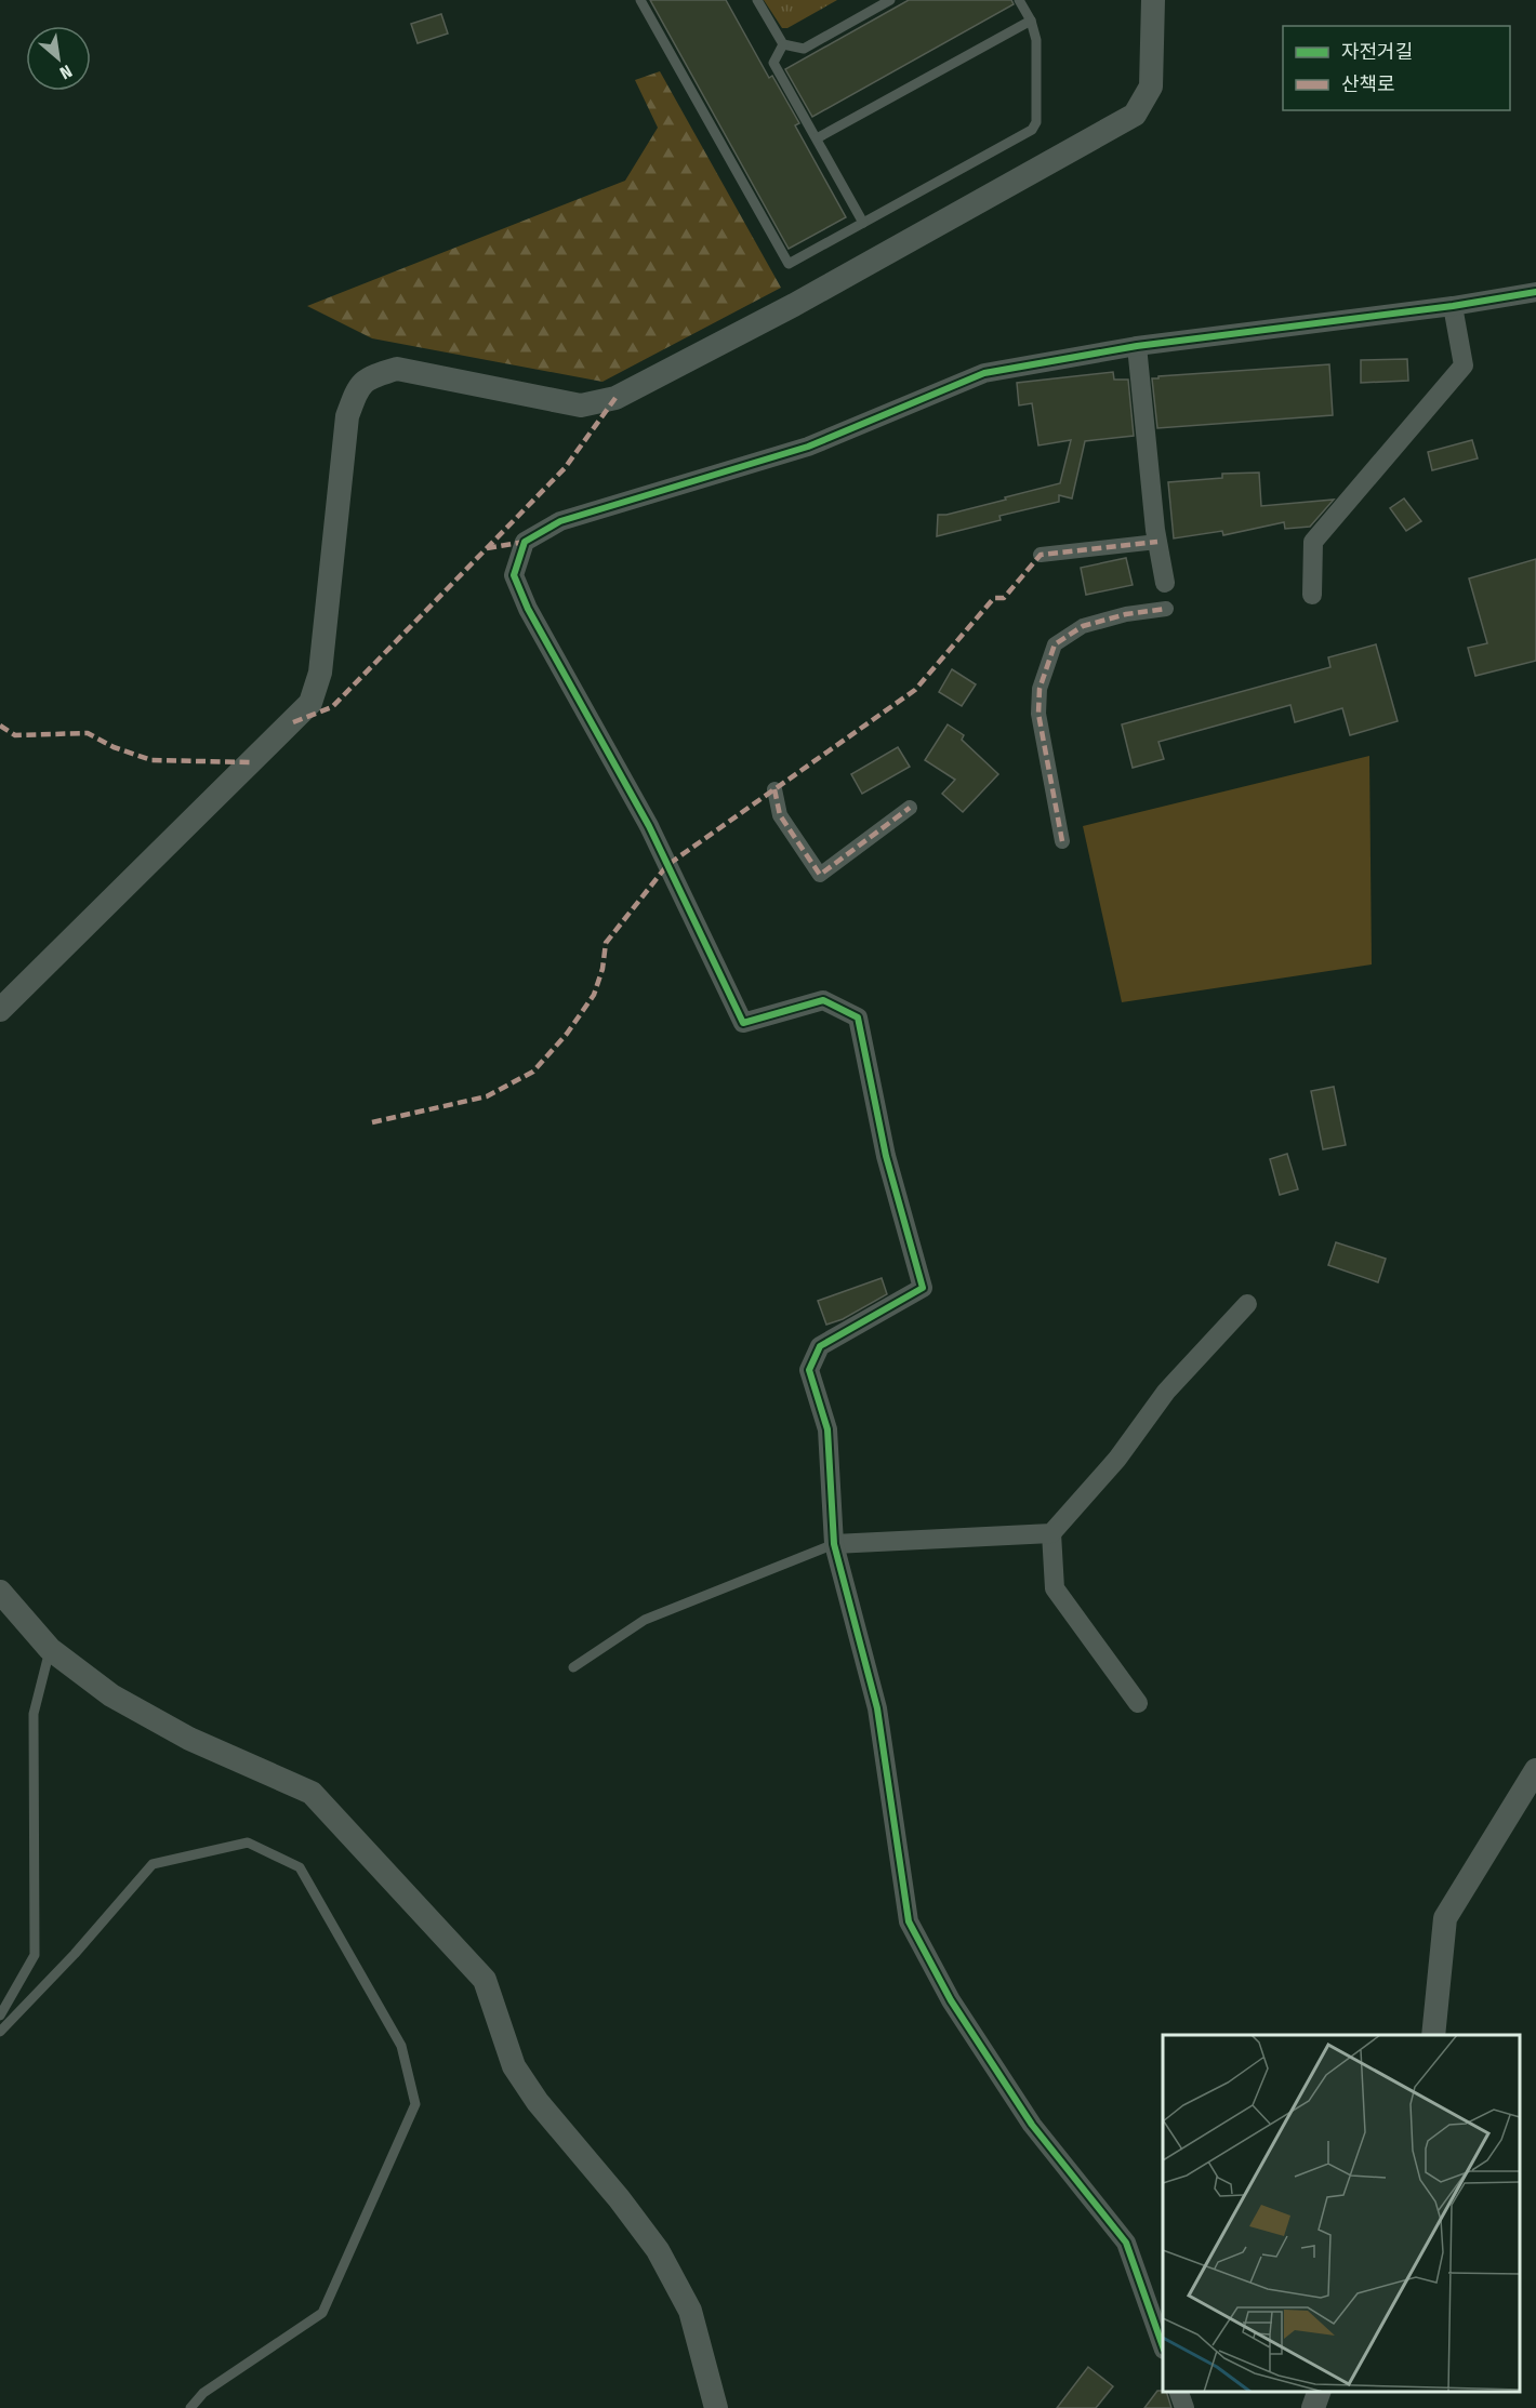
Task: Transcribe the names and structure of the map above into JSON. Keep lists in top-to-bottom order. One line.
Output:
{"legend":["자전거길","산책로"],"north":"bottom right"}
